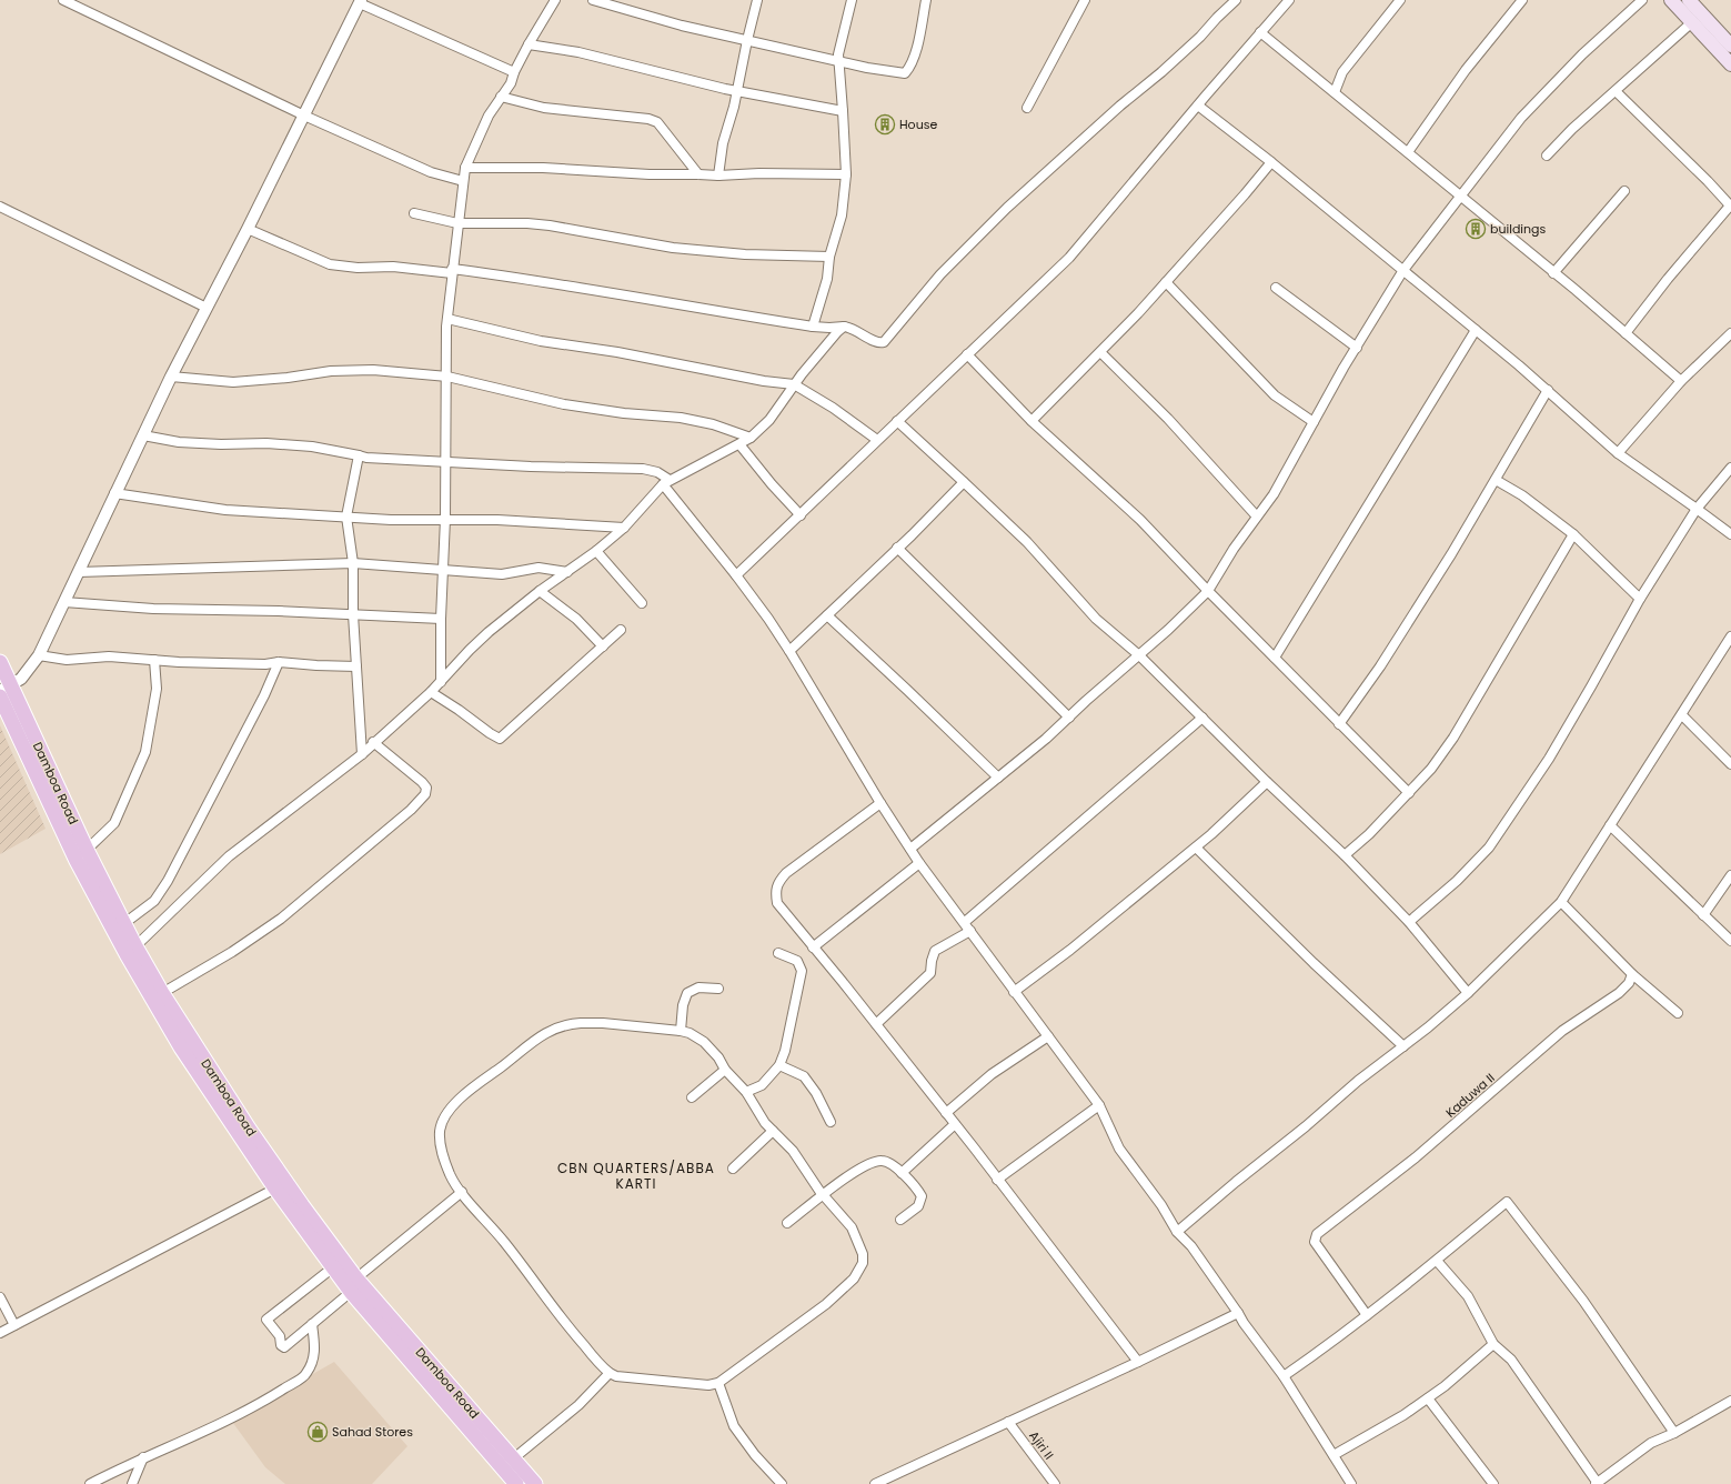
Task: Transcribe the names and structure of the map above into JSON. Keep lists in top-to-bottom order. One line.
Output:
{"streets":{"main road":["Damboa Road"],"street":["Kaduwa II","Ajiri II"]},"districts":["CBN QUARTERS/ABBA KARTI"],"places":{"building":["House","buildings"],"shop":["Sahad Stores"]}}
